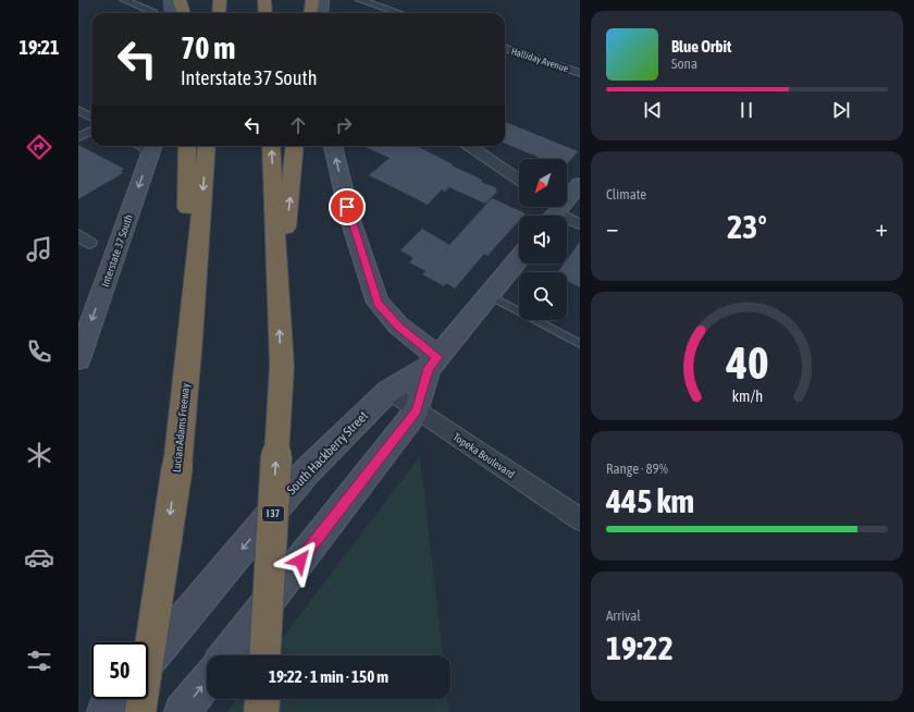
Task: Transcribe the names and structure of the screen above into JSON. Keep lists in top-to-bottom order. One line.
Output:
{"streets":{"highway":["Lucian Adams Freeway","I 37"],"main road":["Interstate 37 South","South Hackberry Street"],"street":["Halliday Avenue","Topeka Boulevard"]},"crossings":[["South Hackberry Street","Topeka Boulevard"]],"one_way":["Interstate 37 South"],"north":"bottom left","page":{"tabs":"19:21","turn":["70 m","Interstate 37 South"],"song":["Blue Orbit","Sona"],"tile":["Climate",["Range · 89%","445 km"],["Arrival","19:22"]],"heat":["−","23°","+"],"limit":"50","trip":"19:22 · 1 min · 150 m","gauge":["40","km/h"]}}
